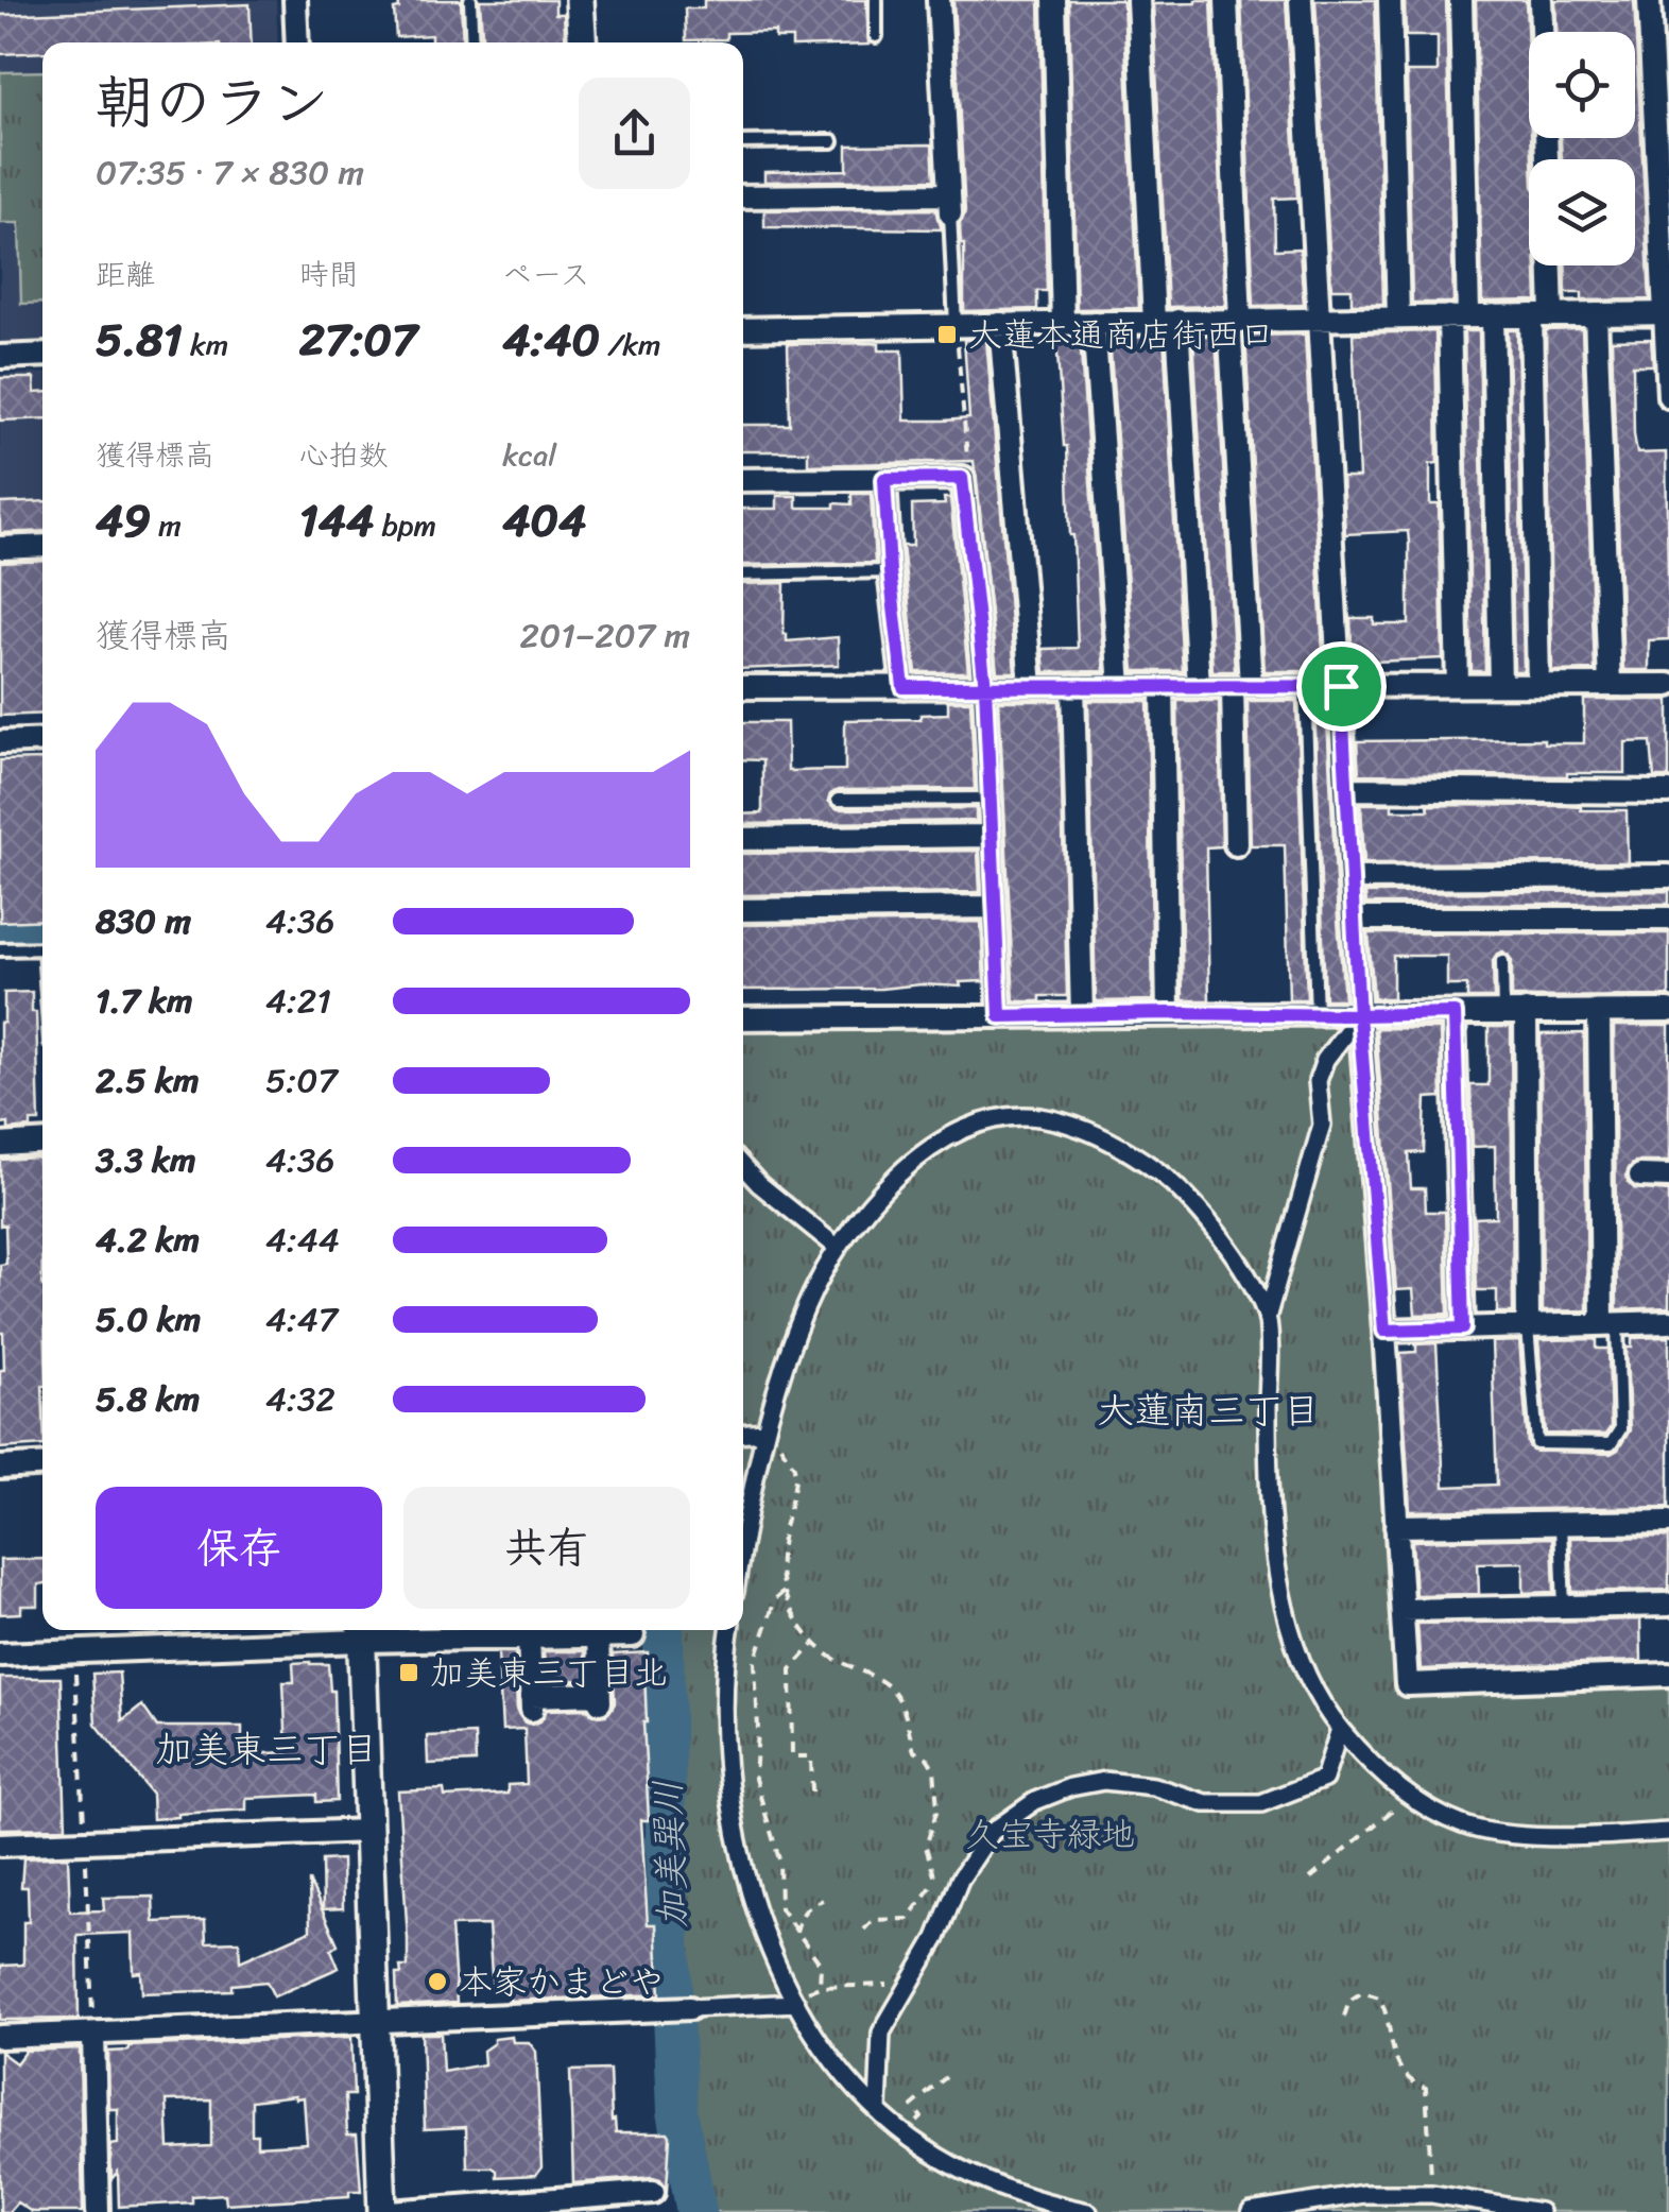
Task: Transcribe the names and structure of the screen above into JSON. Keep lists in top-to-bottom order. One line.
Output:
{"districts":["大蓮南三丁目","加美東三丁目"],"water":["加美巽川"],"parks":["久宝寺緑地"],"places":{"transit":["大蓮本通商店街西口","加美東三丁目北"],"other":["本家かまどや"]},"page":{"heading":["朝のラン","07:35 · 7 × 830 m"],"stats":[["距離","5.81 km"],["時間","27:07"],["ペース","4:40 /km"],["獲得標高","49 m"],["心拍数","144 bpm"],["kcal","404"]],"chart":["獲得標高","201–207 m"],"list":[{"name":"830 m","note":"4:36"},{"name":"1.7 km","note":"4:21"},{"name":"2.5 km","note":"5:07"},{"name":"3.3 km","note":"4:36"},{"name":"4.2 km","note":"4:44"},{"name":"5.0 km","note":"4:47"},{"name":"5.8 km","note":"4:32"}],"buttons":["保存","共有"]}}
